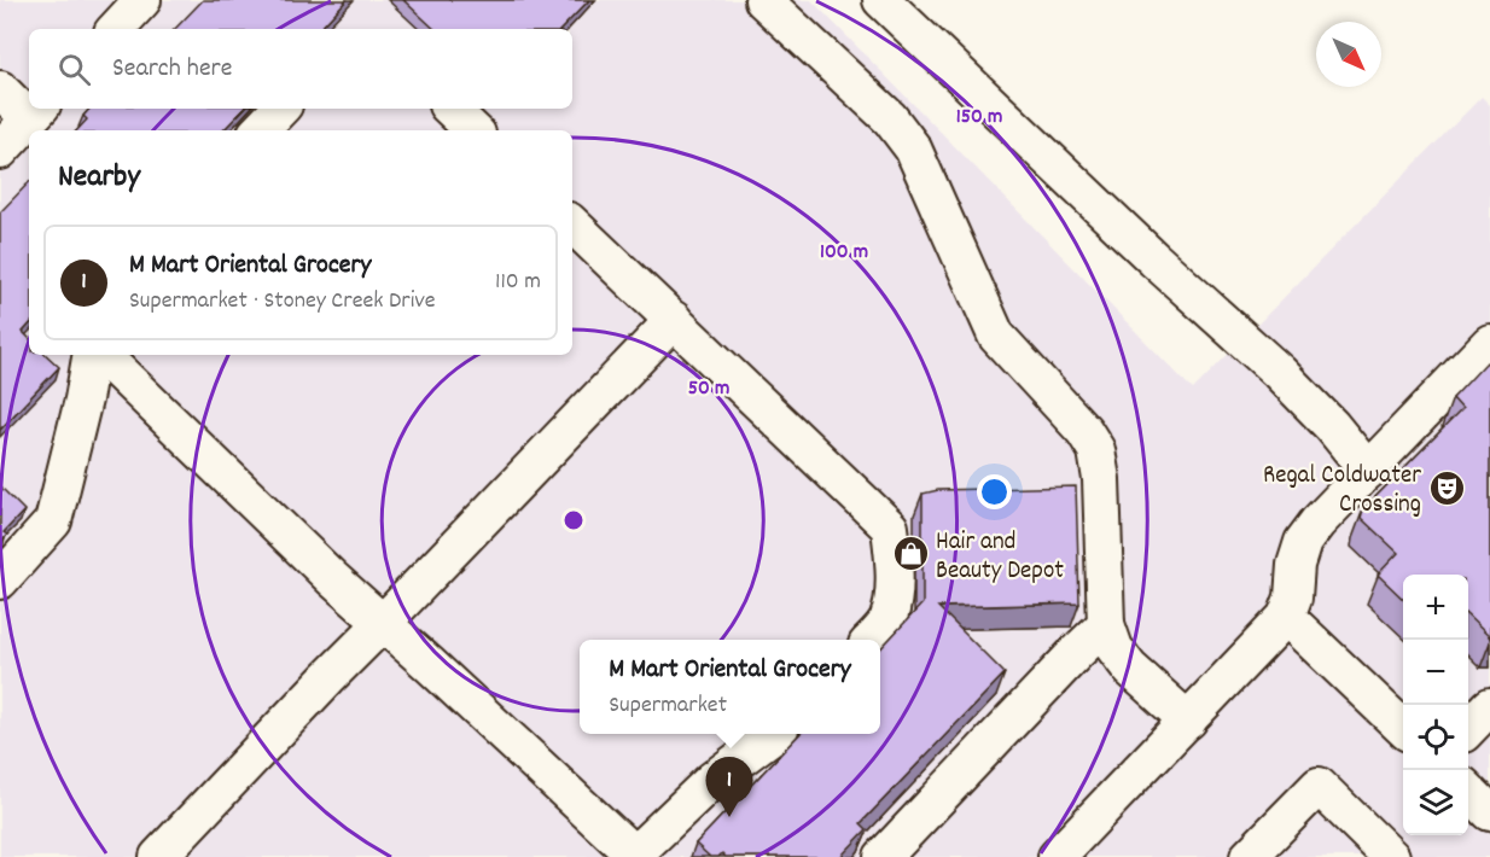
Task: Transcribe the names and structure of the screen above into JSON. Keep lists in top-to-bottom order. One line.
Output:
{"places":{"theatre":["Regal Coldwater Crossing"],"shop":["Hair and Beauty Depot"]},"north":"bottom right","page":{"search":"Search here","heading":"Nearby","list":[{"mark":"1","name":"M Mart Oriental Grocery","note":"Supermarket · Stoney Creek Drive","value":"110 m"}],"map_buttons":["+","−"],"popup":["M Mart Oriental Grocery","Supermarket"],"pins":"1"},"rings":["150 m","100 m","50 m"]}
